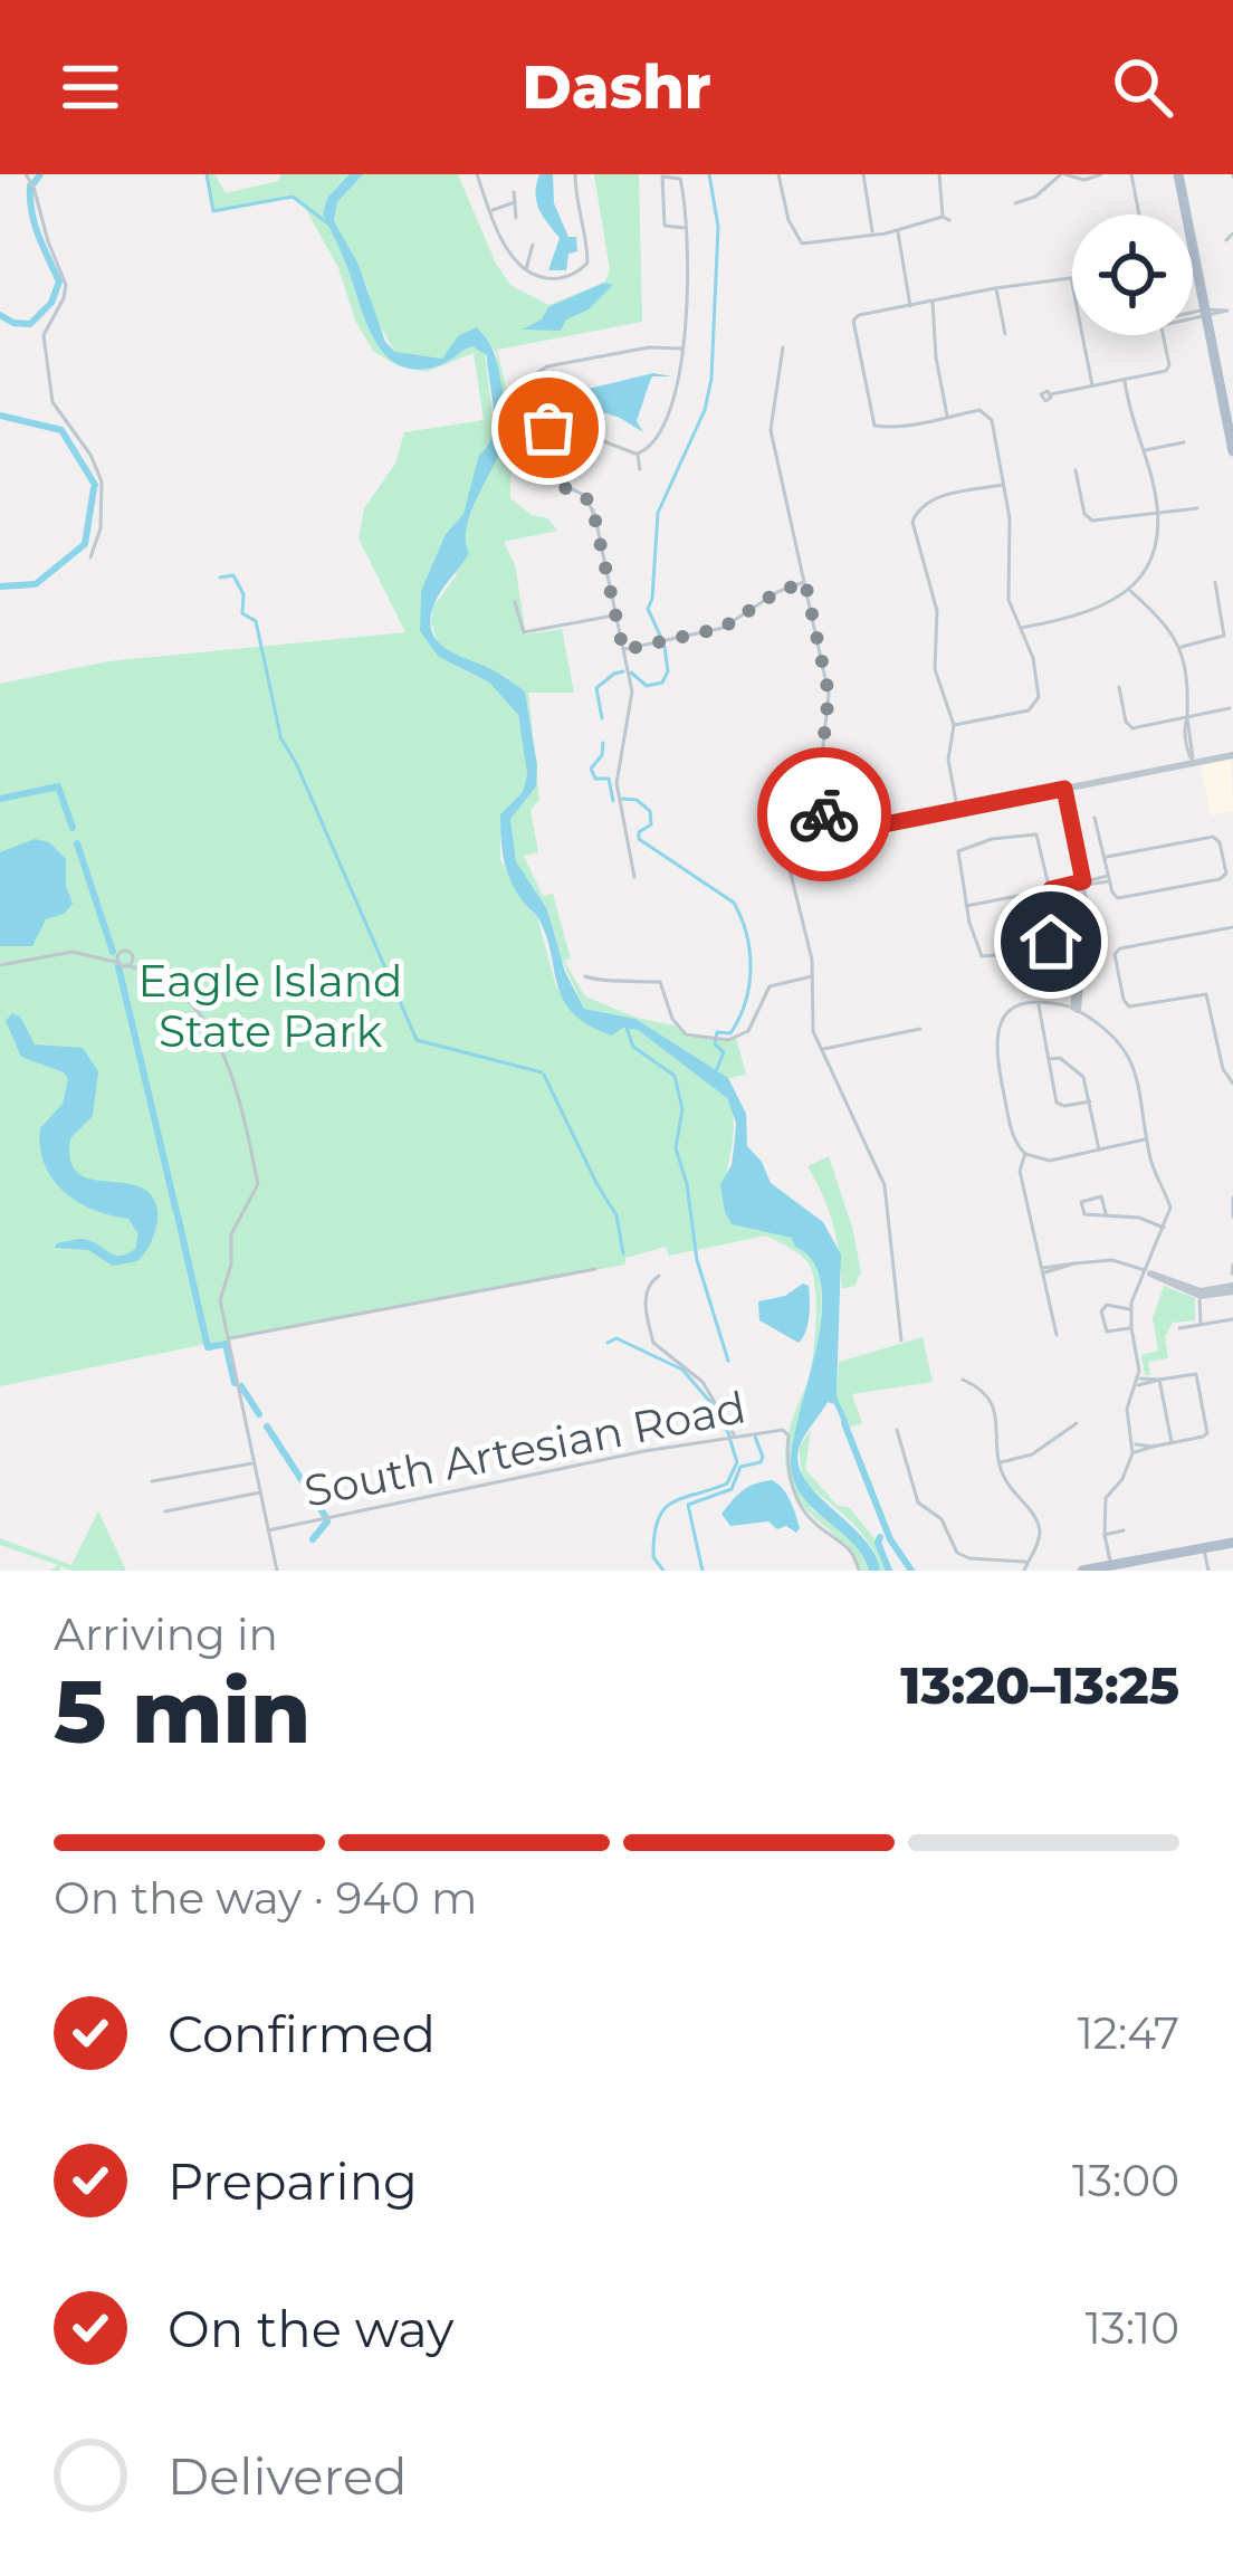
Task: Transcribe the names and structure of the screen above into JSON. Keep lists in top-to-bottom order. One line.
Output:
{"streets":{"street":["South Artesian Road"]},"parks":["Eagle Island State Park"],"page":{"header":"Dashr","heading":["5 min","Arriving in","13:20–13:25"],"bar":"On the way · 940 m","list":[["Confirmed","12:47"],["Preparing","13:00"],["On the way","13:10"],"Delivered"]}}
